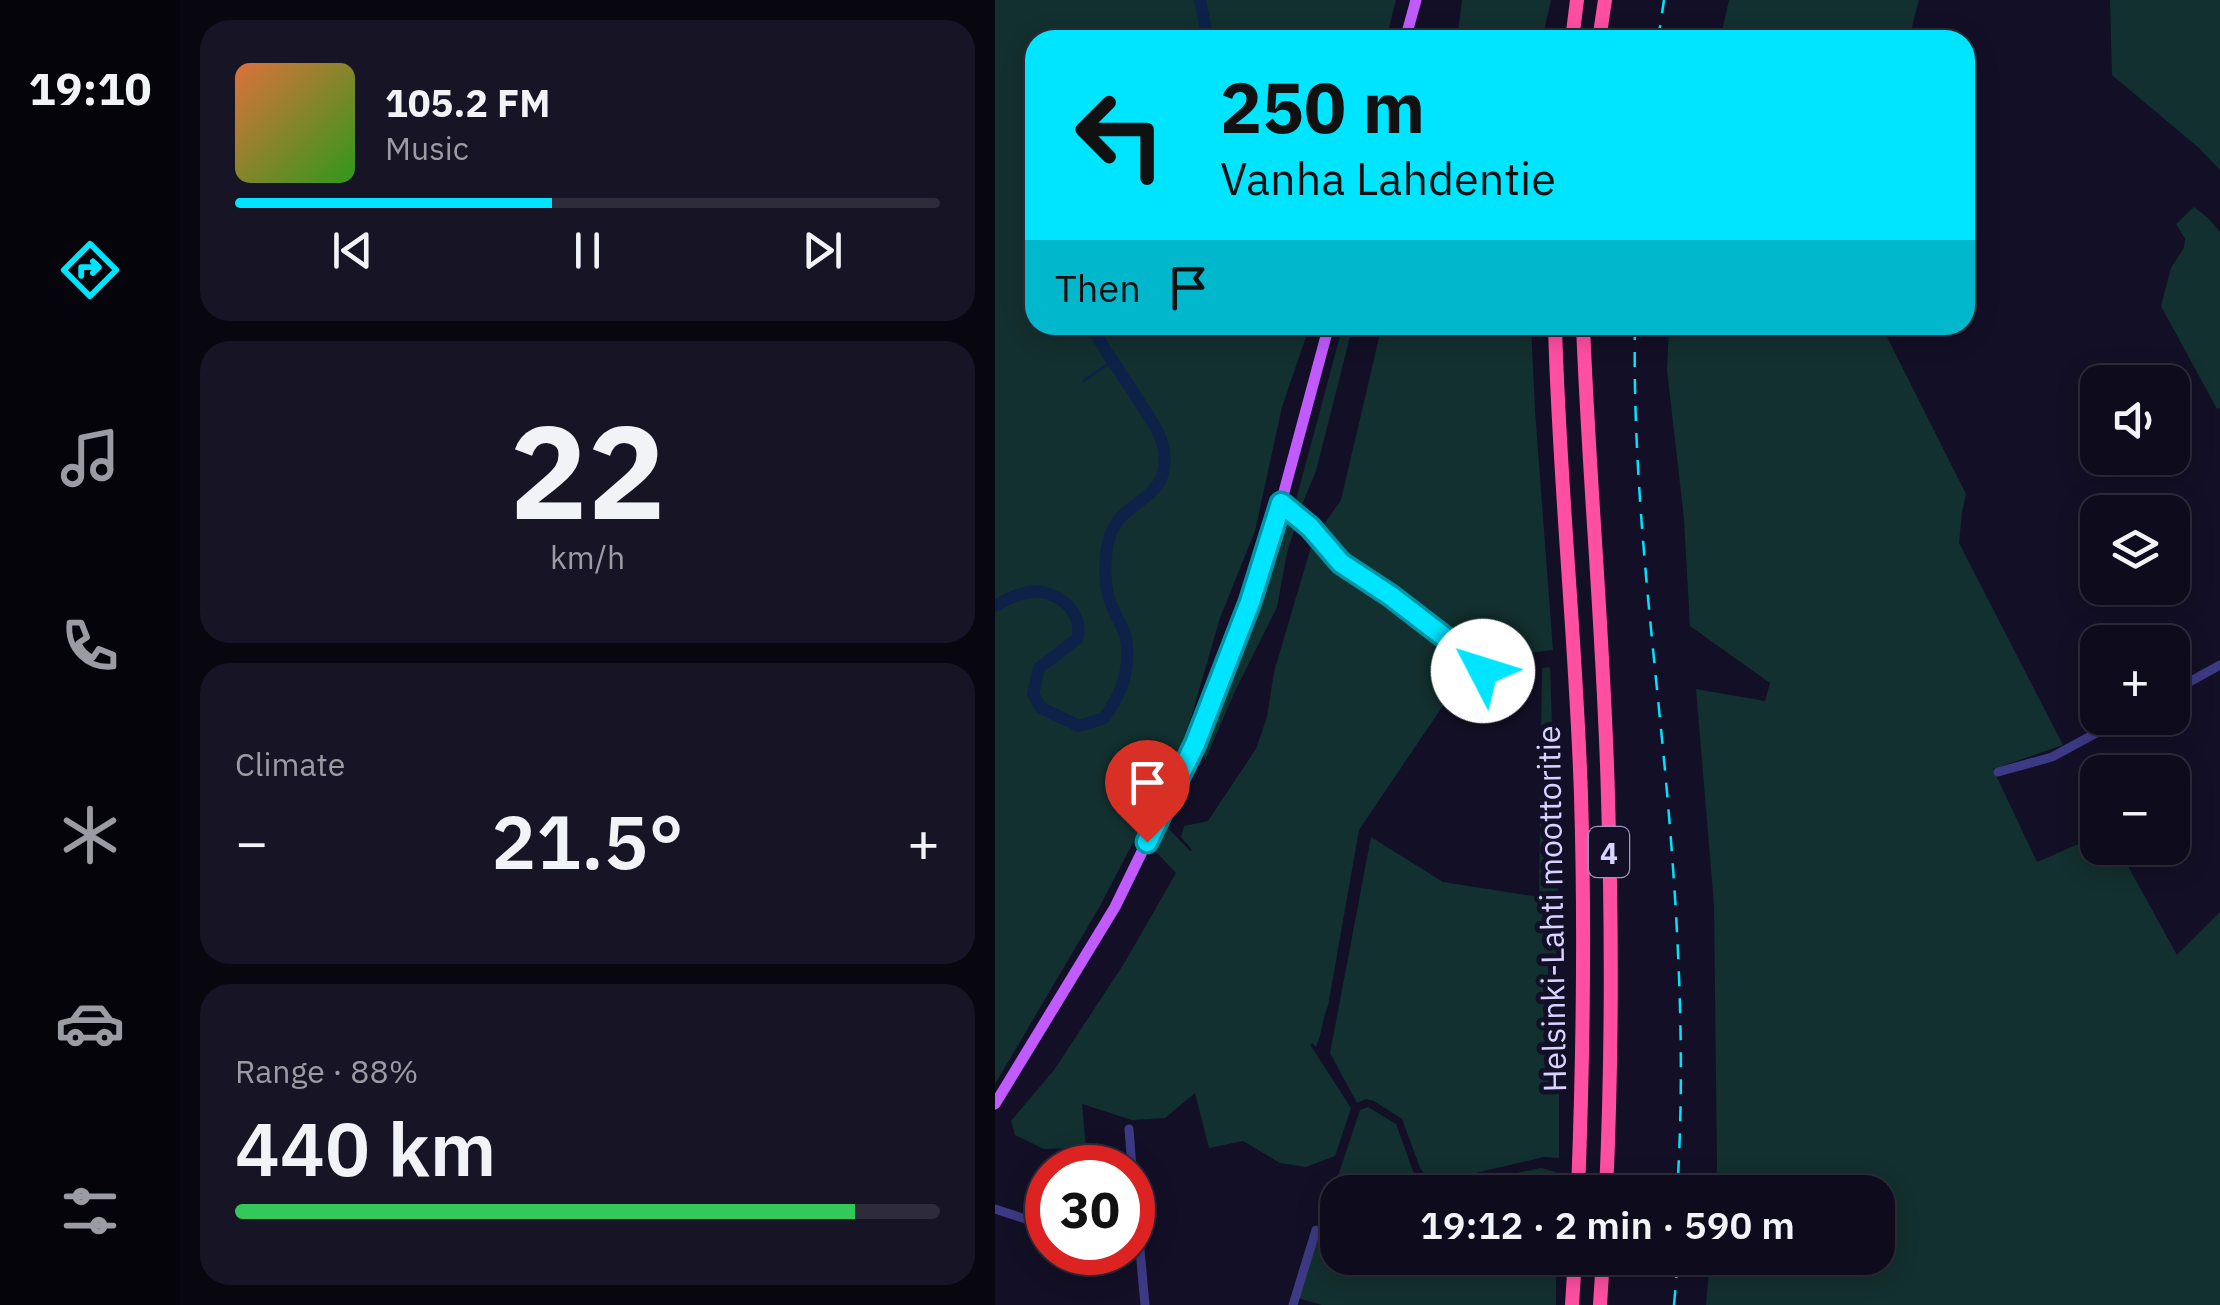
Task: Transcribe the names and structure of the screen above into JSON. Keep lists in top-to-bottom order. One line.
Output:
{"streets":{"highway":["4","Helsinki-Lahti moottoritie"]},"page":{"tabs":"19:10","turn":["250 m","Vanha Lahdentie"],"song":["105.2 FM","Music"],"then":"Then","tile":[["22","km/h"],"Climate",["Range · 88%","440 km"]],"map_buttons":["+","−"],"heat":["−","21.5°","+"],"limit":"30","trip":"19:12 · 2 min · 590 m"}}
